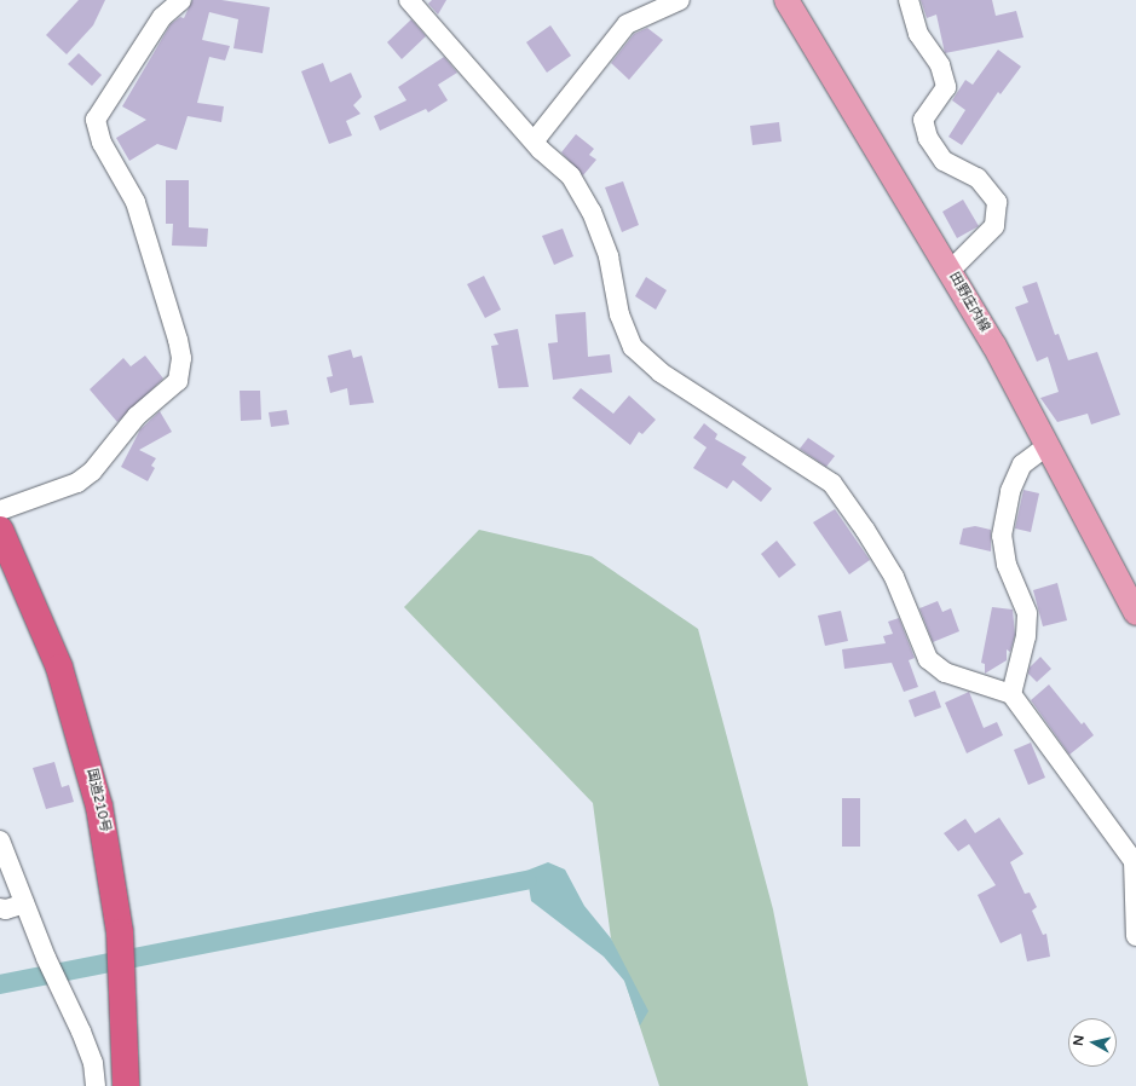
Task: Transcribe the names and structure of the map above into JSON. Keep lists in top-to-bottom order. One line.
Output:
{"streets":{"highway":["国道210号"],"main road":["田野庄内線"]},"north":"left"}
